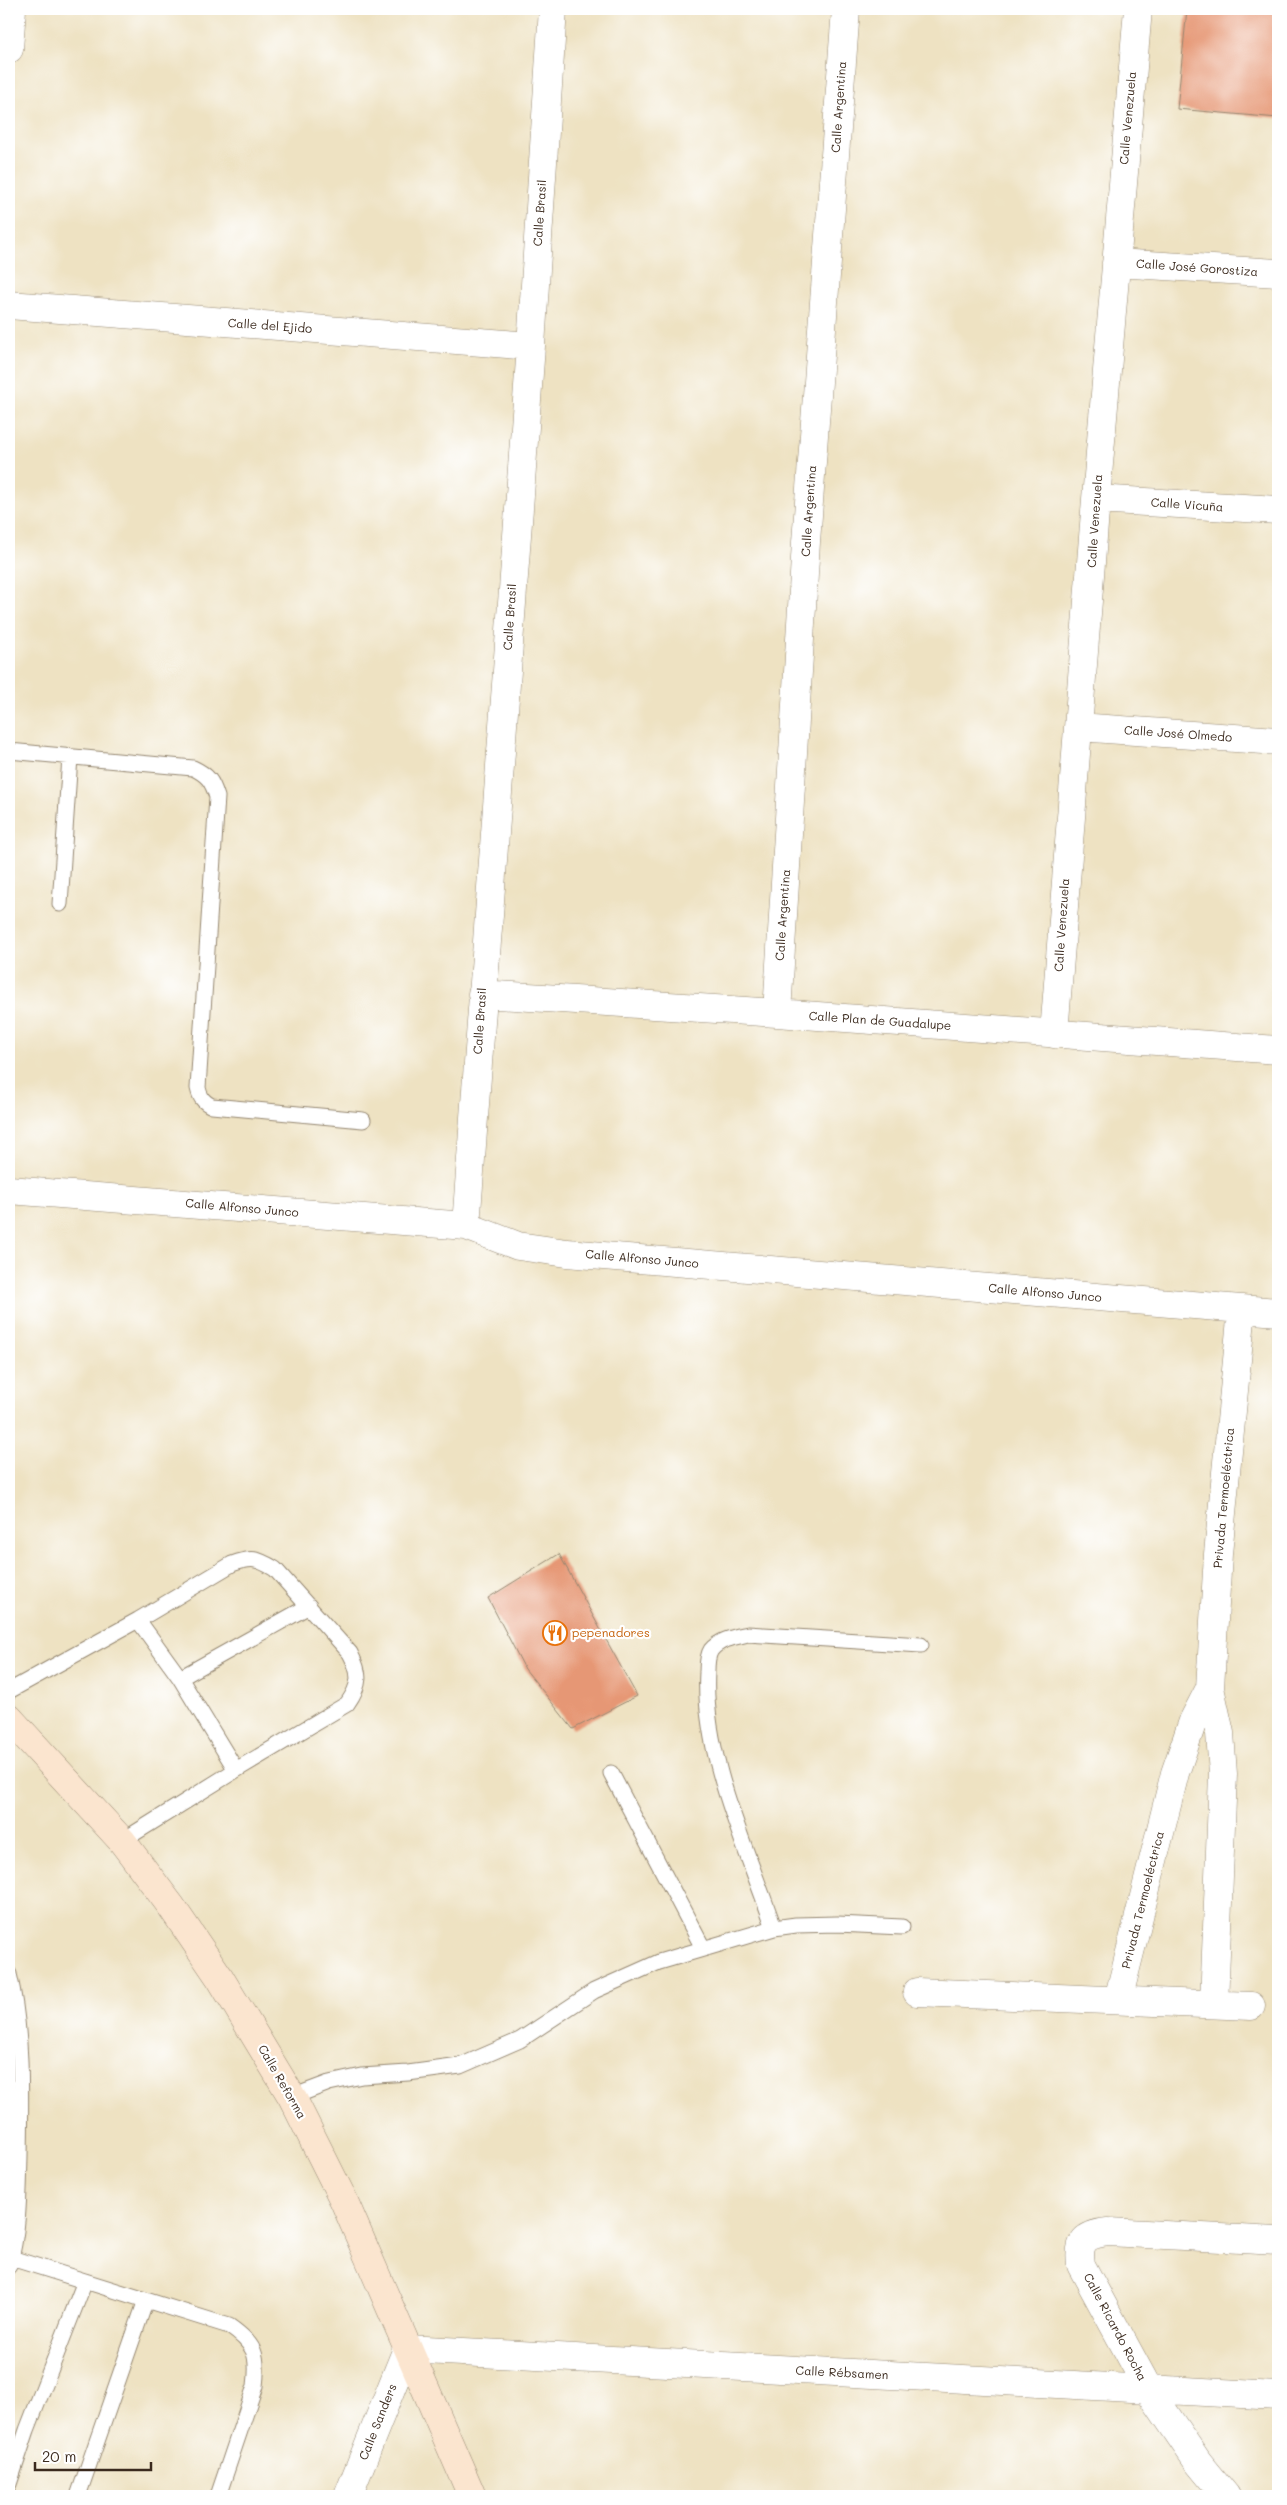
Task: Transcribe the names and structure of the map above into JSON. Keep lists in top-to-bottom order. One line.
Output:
{"streets":{"main road":["Calle Reforma"],"street":["Calle Argentina","Calle Venezuela","Calle Brasil","Calle José Gorostiza","Calle del Ejido","Calle Vicuña","Calle José Olmedo","Calle Plan de Guadalupe","Calle Alfonso Junco","Privada Termoeléctrica","Calle Ricardo Rocha","Calle Rébsamen","Calle Sanders"]},"crossings":[["Calle Argentina","Calle Plan de Guadalupe"],["Calle Venezuela","Calle José Gorostiza"],["Calle Venezuela","Calle Vicuña"],["Calle Venezuela","Calle José Olmedo"],["Calle Venezuela","Calle Plan de Guadalupe"],["Calle Brasil","Calle del Ejido"],["Calle Brasil","Calle Plan de Guadalupe"],["Calle Brasil","Calle Alfonso Junco"],["Calle Alfonso Junco","Privada Termoeléctrica"],["Calle Reforma","Calle Rébsamen"],["Calle Reforma","Calle Sanders"],["Calle Ricardo Rocha","Calle Rébsamen"],["Calle Rébsamen","Calle Sanders"]],"places":{"restaurant":["pepenadores"]},"scale_bar":"20 m"}
